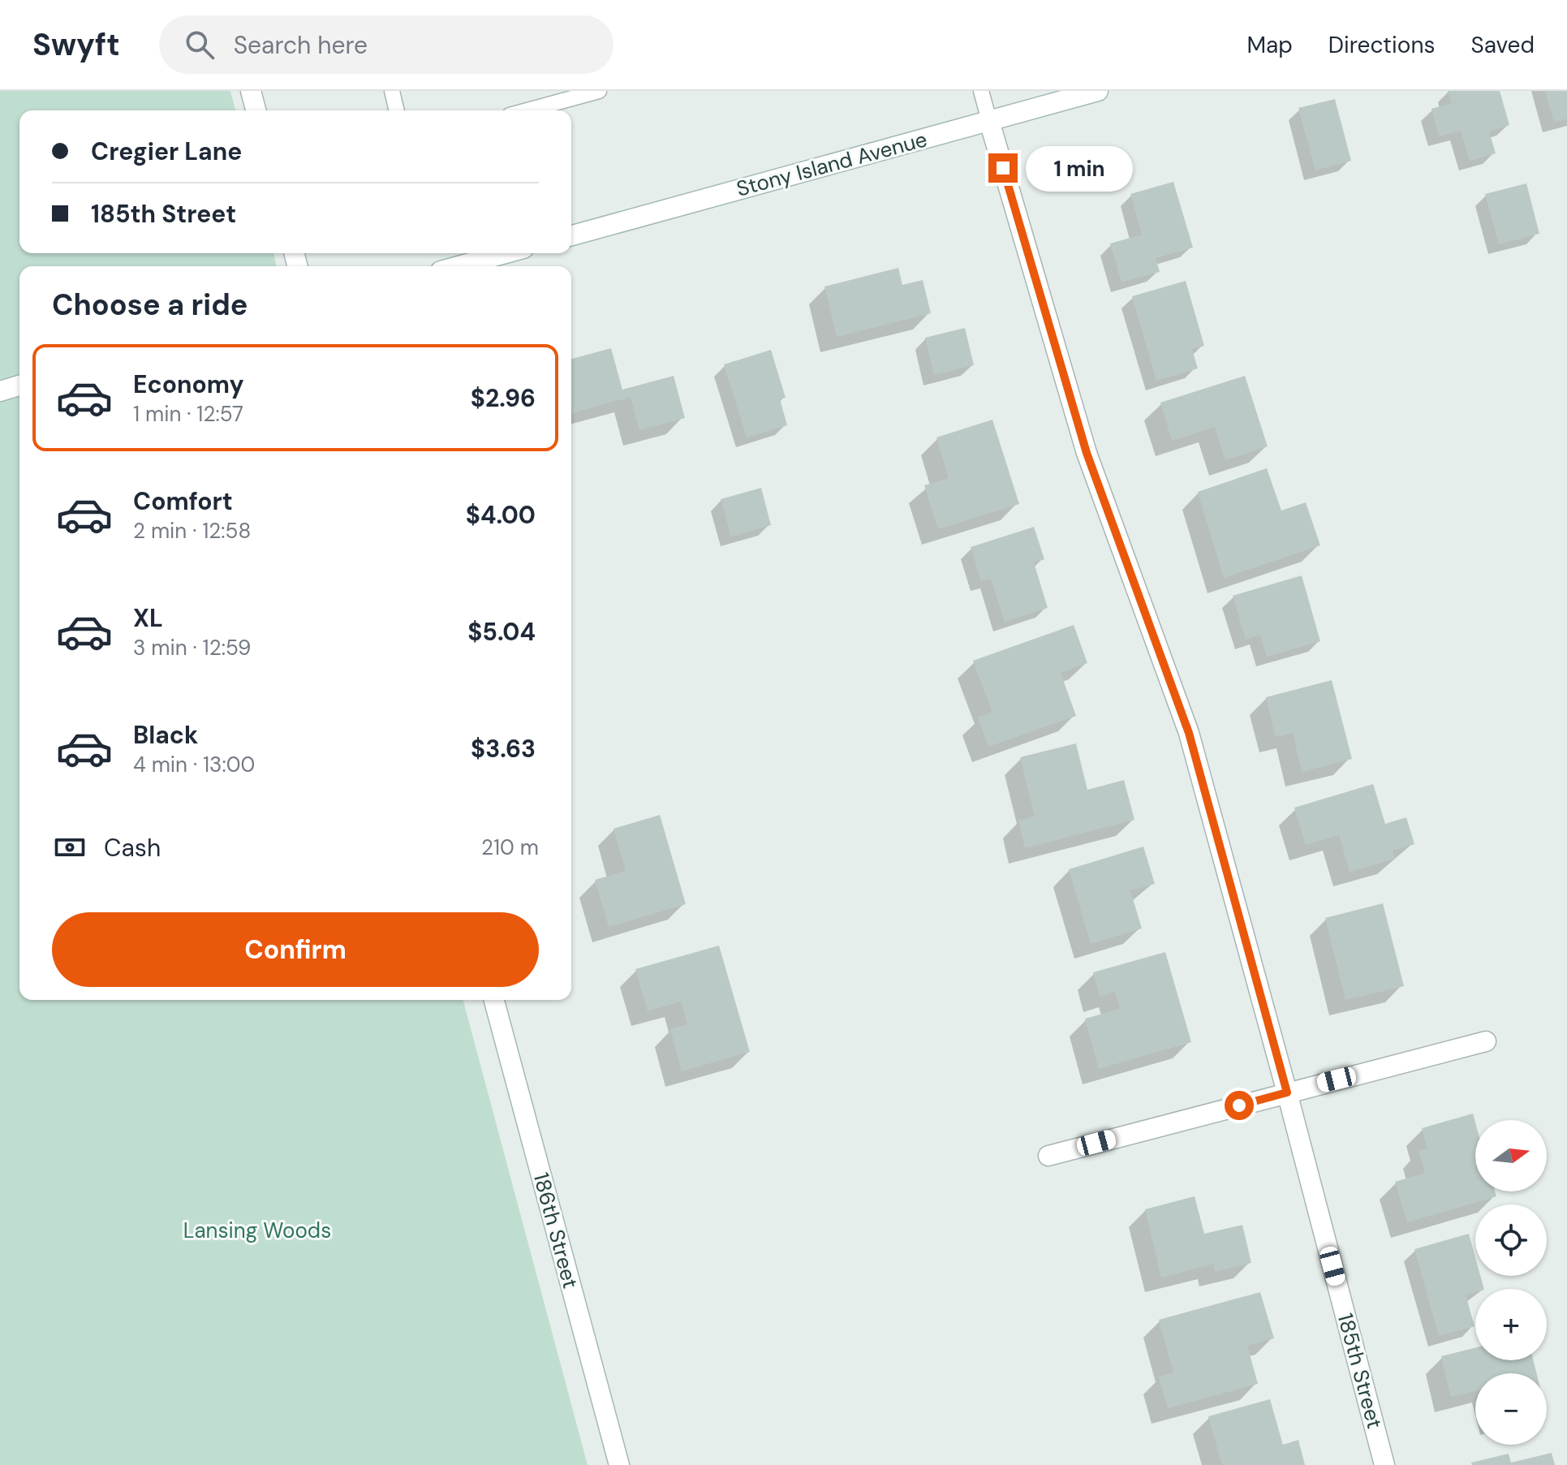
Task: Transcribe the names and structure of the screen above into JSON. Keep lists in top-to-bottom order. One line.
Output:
{"streets":{"street":["Stony Island Avenue","186th Street","185th Street"]},"crossings":[["Stony Island Avenue","185th Street"]],"parks":["Lansing Woods"],"north":"right","page":{"header":"Swyft","search":"Search here","nav":["Map","Directions","Saved"],"banner":["Cregier Lane","185th Street"],"bubble":"1 min","heading":"Choose a ride","list":[{"name":"Economy","note":"1 min · 12:57","value":"$2.96"},{"name":"Comfort","note":"2 min · 12:58","value":"$4.00"},{"name":"XL","note":"3 min · 12:59","value":"$5.04"},{"name":"Black","note":"4 min · 13:00","value":"$3.63"}],"pay":["Cash","210 m"],"buttons":"Confirm","map_buttons":["+","−"]}}
